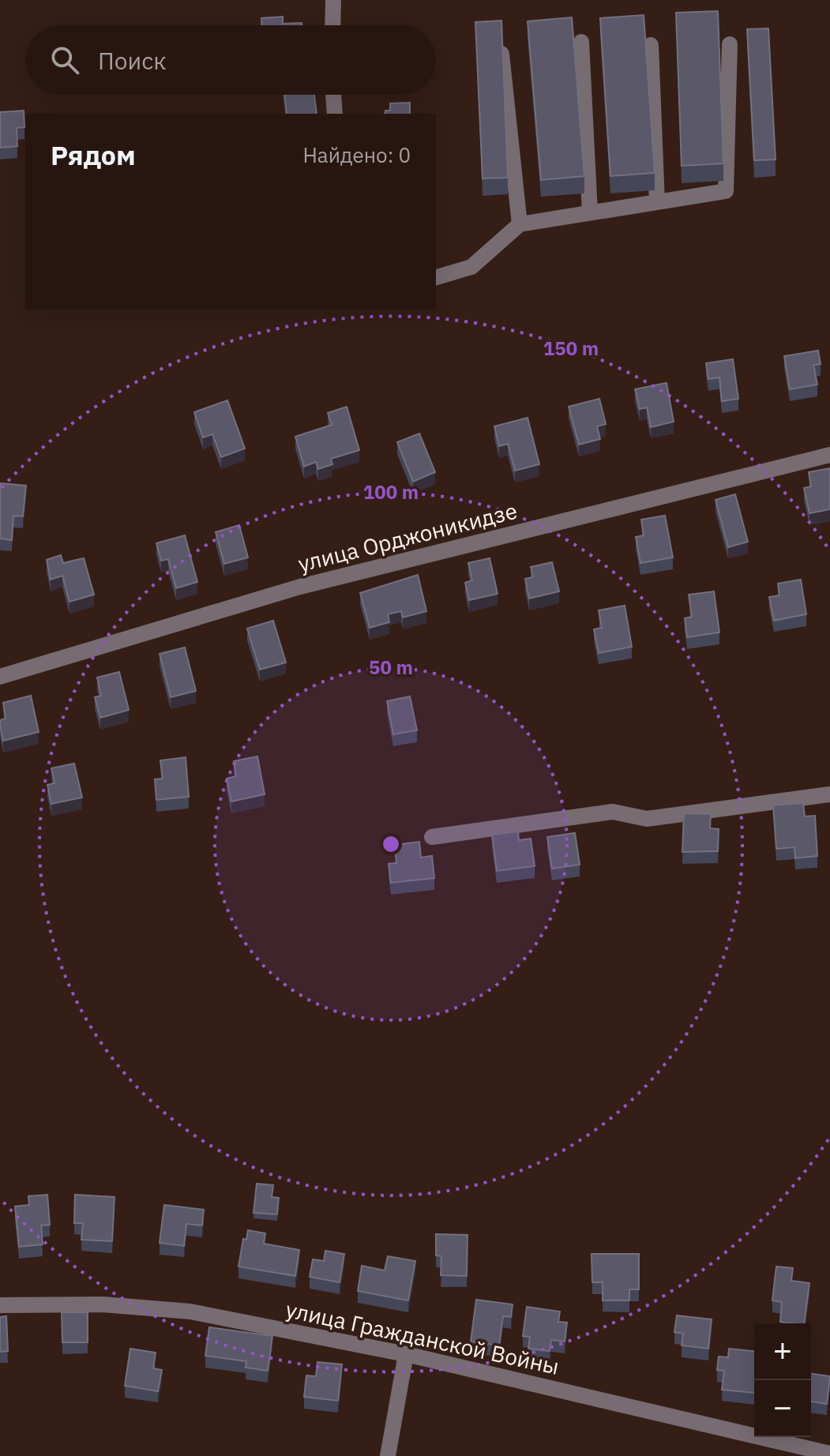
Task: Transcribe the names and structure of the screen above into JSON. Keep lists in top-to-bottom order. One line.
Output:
{"streets":{"street":["улица Орджоникидзе","улица Гражданской Войны"]},"page":{"search":"Поиск","heading":["Рядом","Найдено: 0"],"map_buttons":["+","−"]},"rings":["150 m","100 m","50 m"]}
